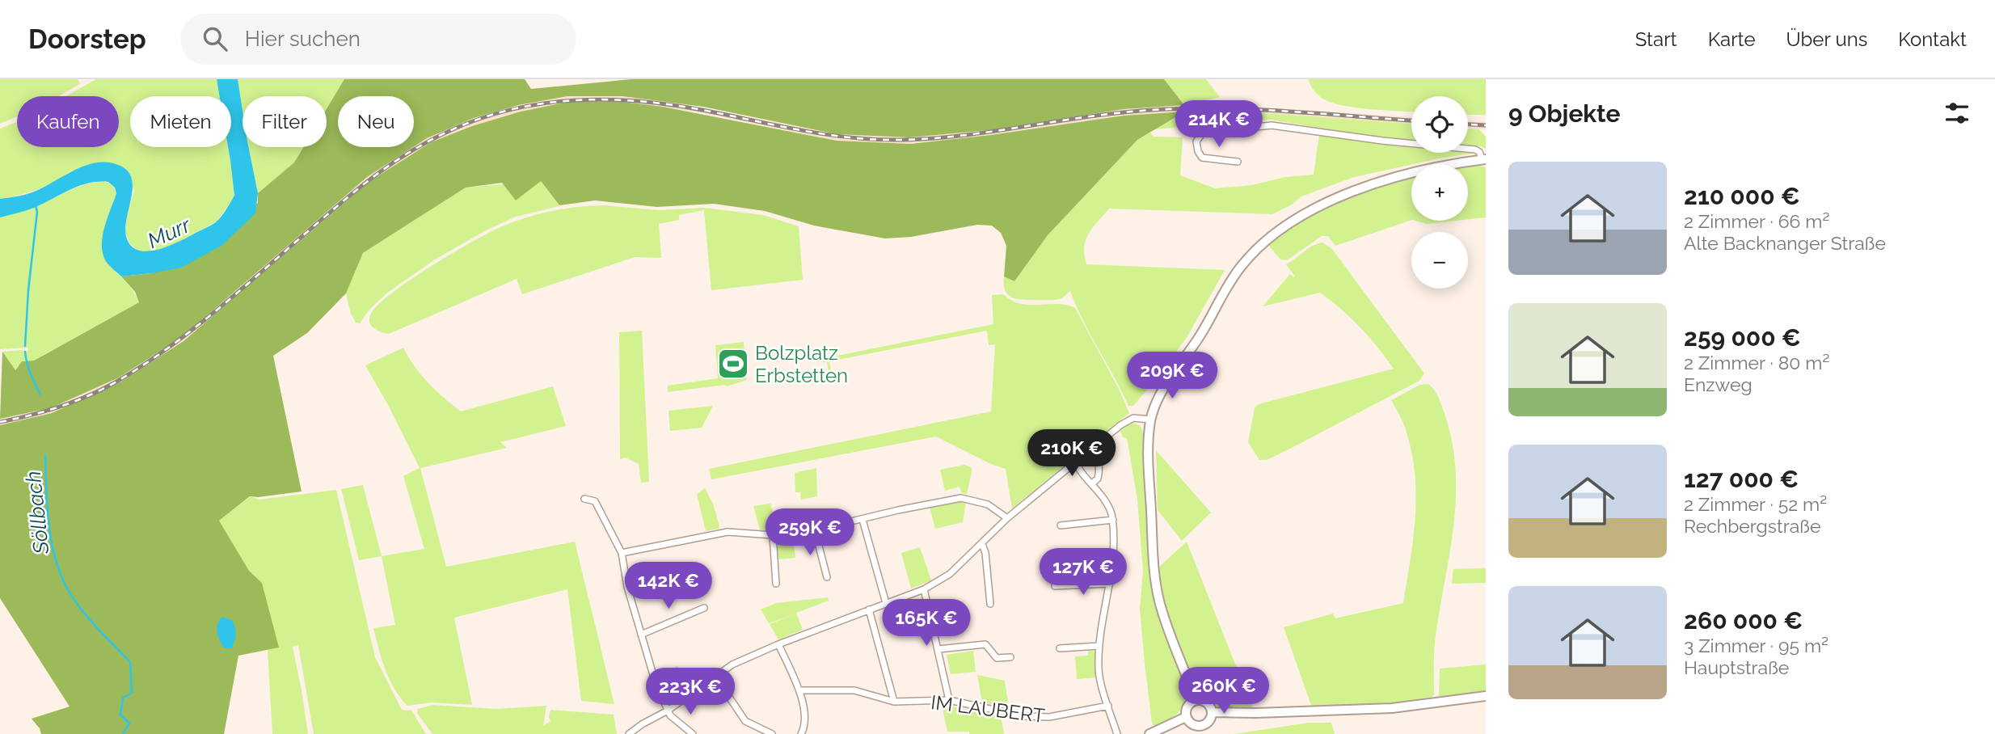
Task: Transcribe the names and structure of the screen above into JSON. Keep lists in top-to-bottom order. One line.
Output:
{"streets":{"street":["IM LAUBERT"]},"water":["Murr","Söllbach"],"places":{"sports":["Bolzplatz Erbstetten"]},"page":{"header":"Doorstep","search":"Hier suchen","nav":["Start","Karte","Über uns","Kontakt"],"heading":"9 Objekte","map_buttons":["+","−"],"chip":["Kaufen","Mieten","Filter","Neu"],"price":["214K €","209K €","210K €","259K €","127K €","142K €","165K €","260K €","223K €"],"list":[{"name":"210 000 €","note":"2 Zimmer · 66 m² · Alte Backnanger Straße"},{"name":"259 000 €","note":"2 Zimmer · 80 m² · Enzweg"},{"name":"127 000 €","note":"2 Zimmer · 52 m² · Rechbergstraße"},{"name":"260 000 €","note":"3 Zimmer · 95 m² · Hauptstraße"}]}}
